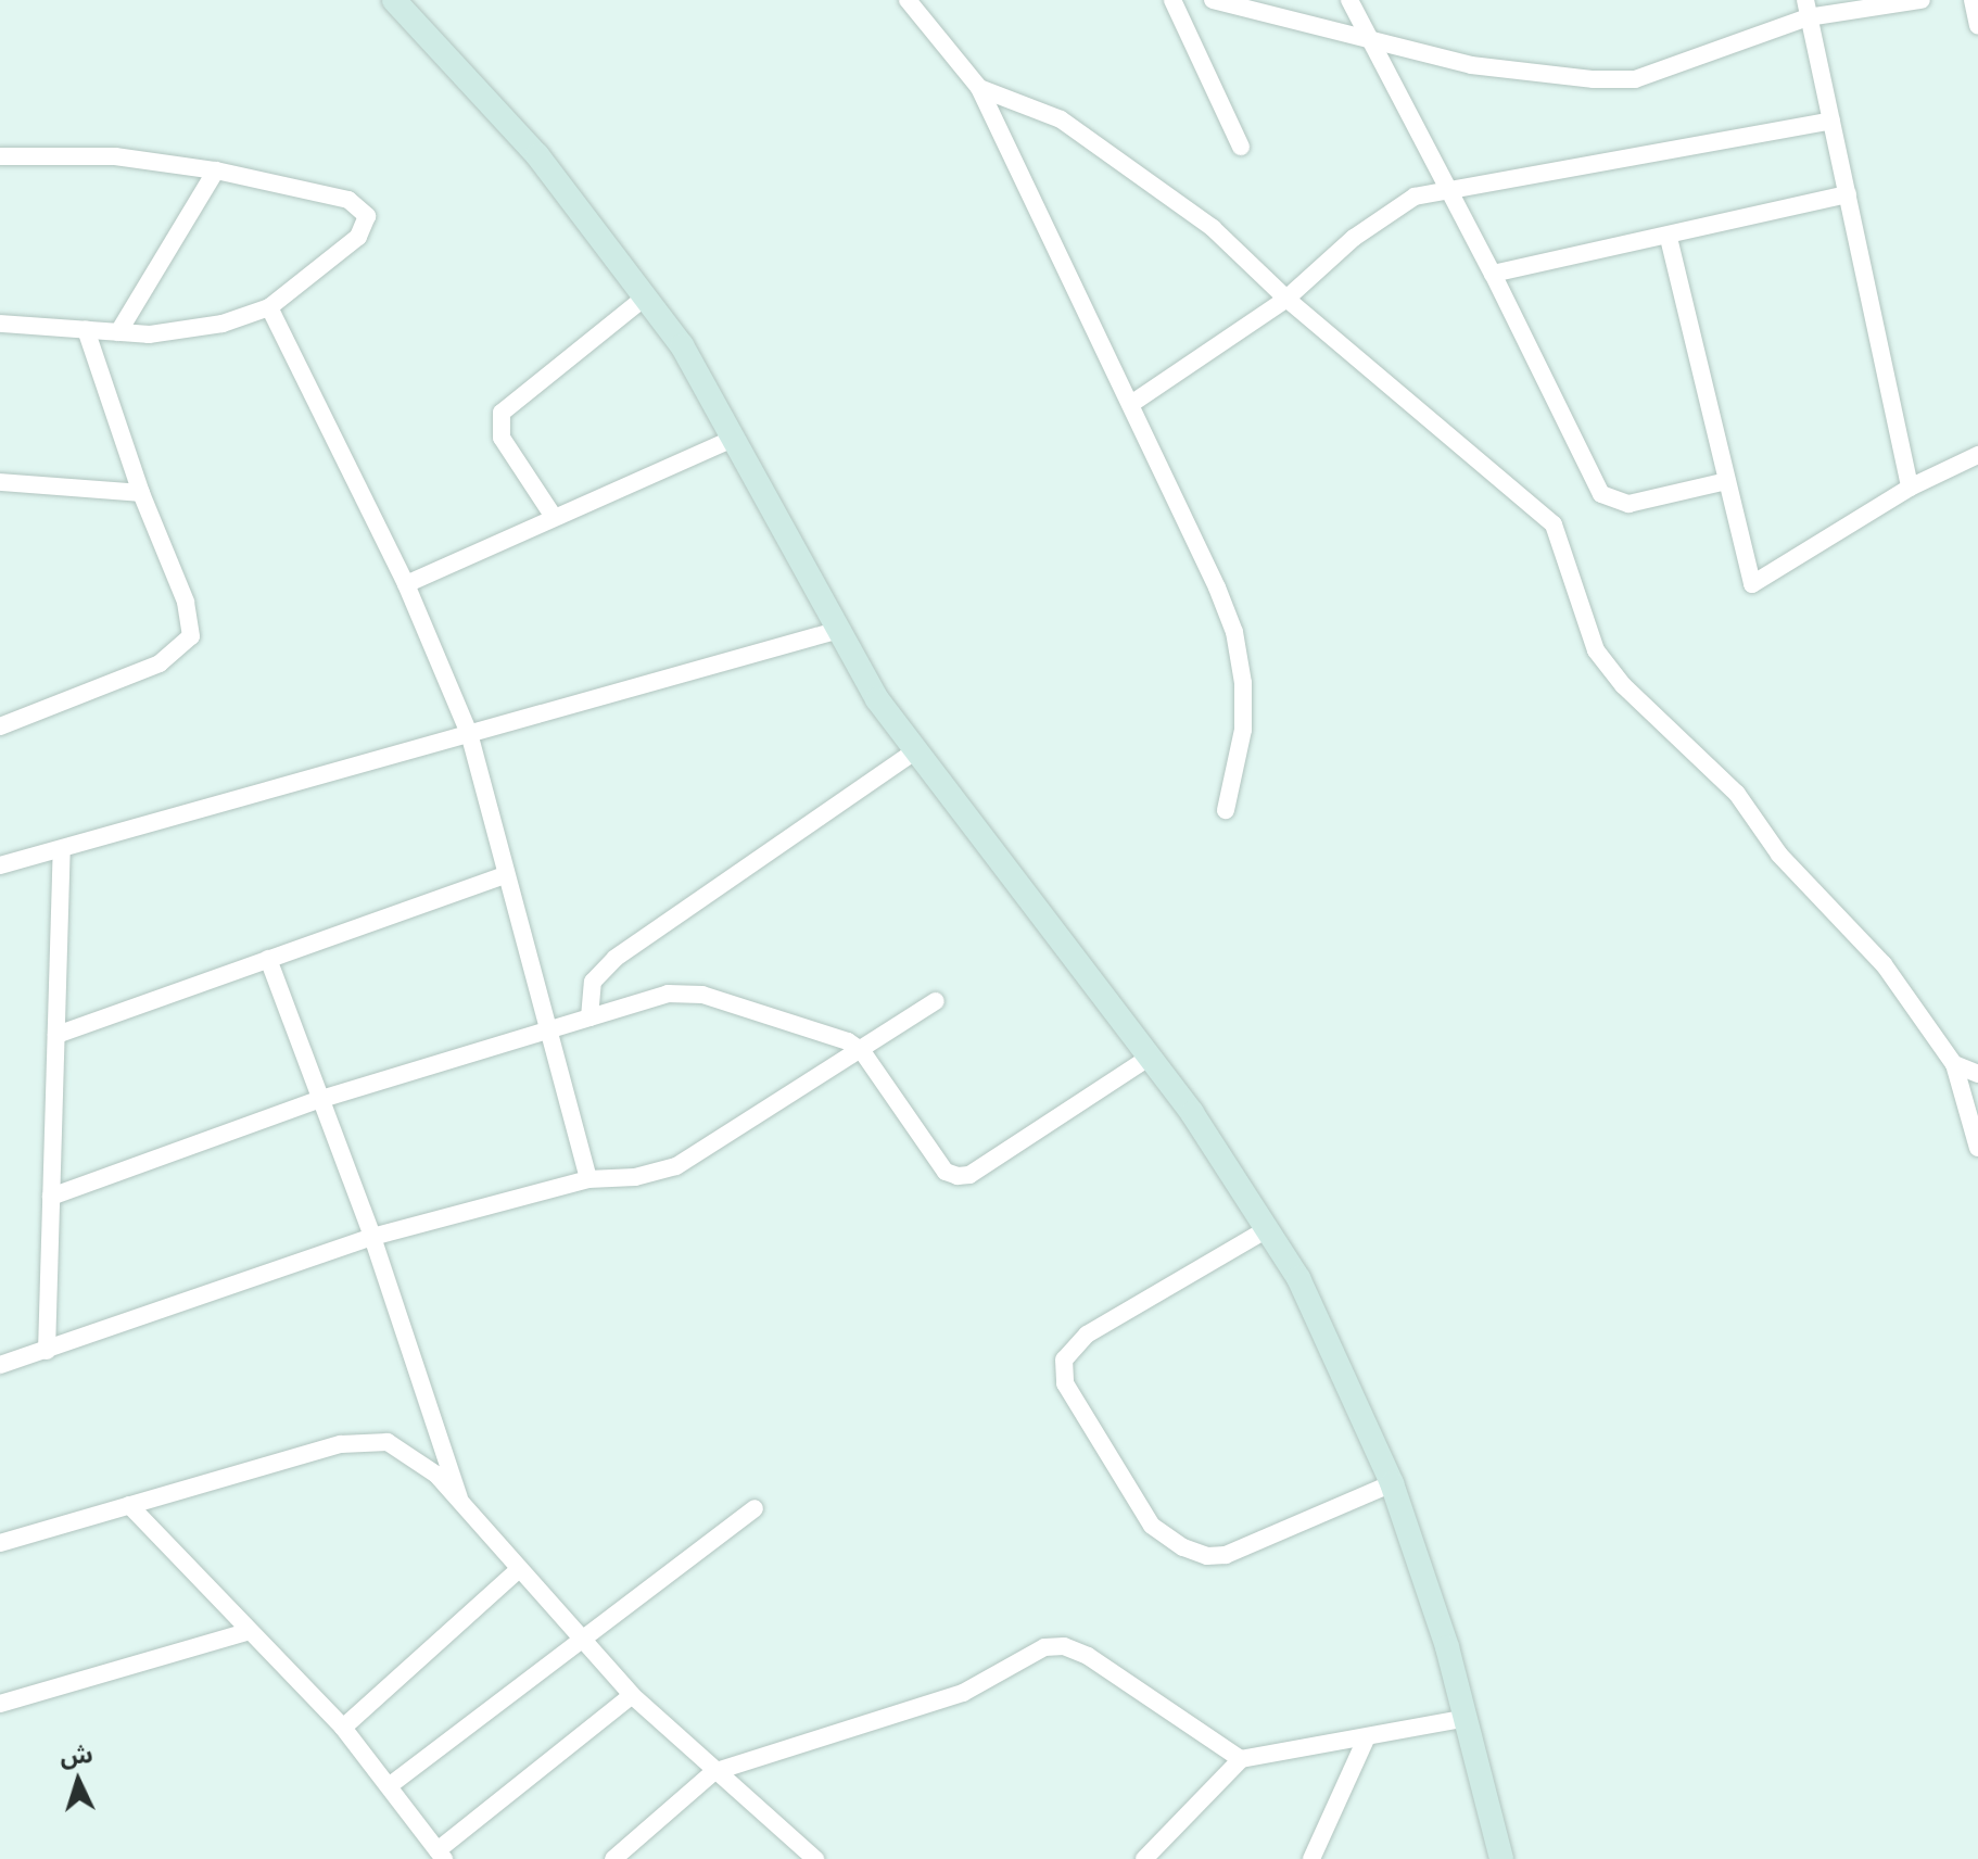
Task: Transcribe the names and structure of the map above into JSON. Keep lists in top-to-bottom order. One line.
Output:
{"north":"top"}
